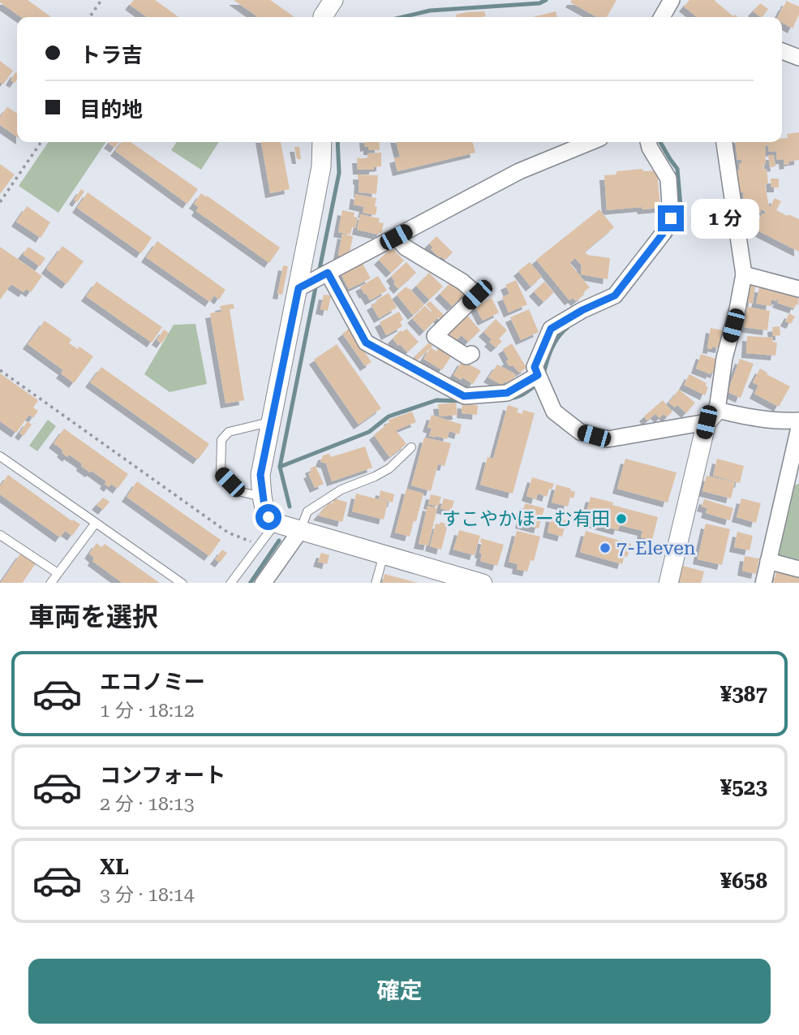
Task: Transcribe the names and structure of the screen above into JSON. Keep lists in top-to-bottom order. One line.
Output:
{"places":["すこやかほーむ有田","7-Eleven"],"page":{"banner":["トラ吉","目的地"],"bubble":"1 分","heading":"車両を選択","list":[{"name":"エコノミー","note":"1 分 · 18:12","value":"¥387"},{"name":"コンフォート","note":"2 分 · 18:13","value":"¥523"},{"name":"XL","note":"3 分 · 18:14","value":"¥658"}],"buttons":"確定"}}
